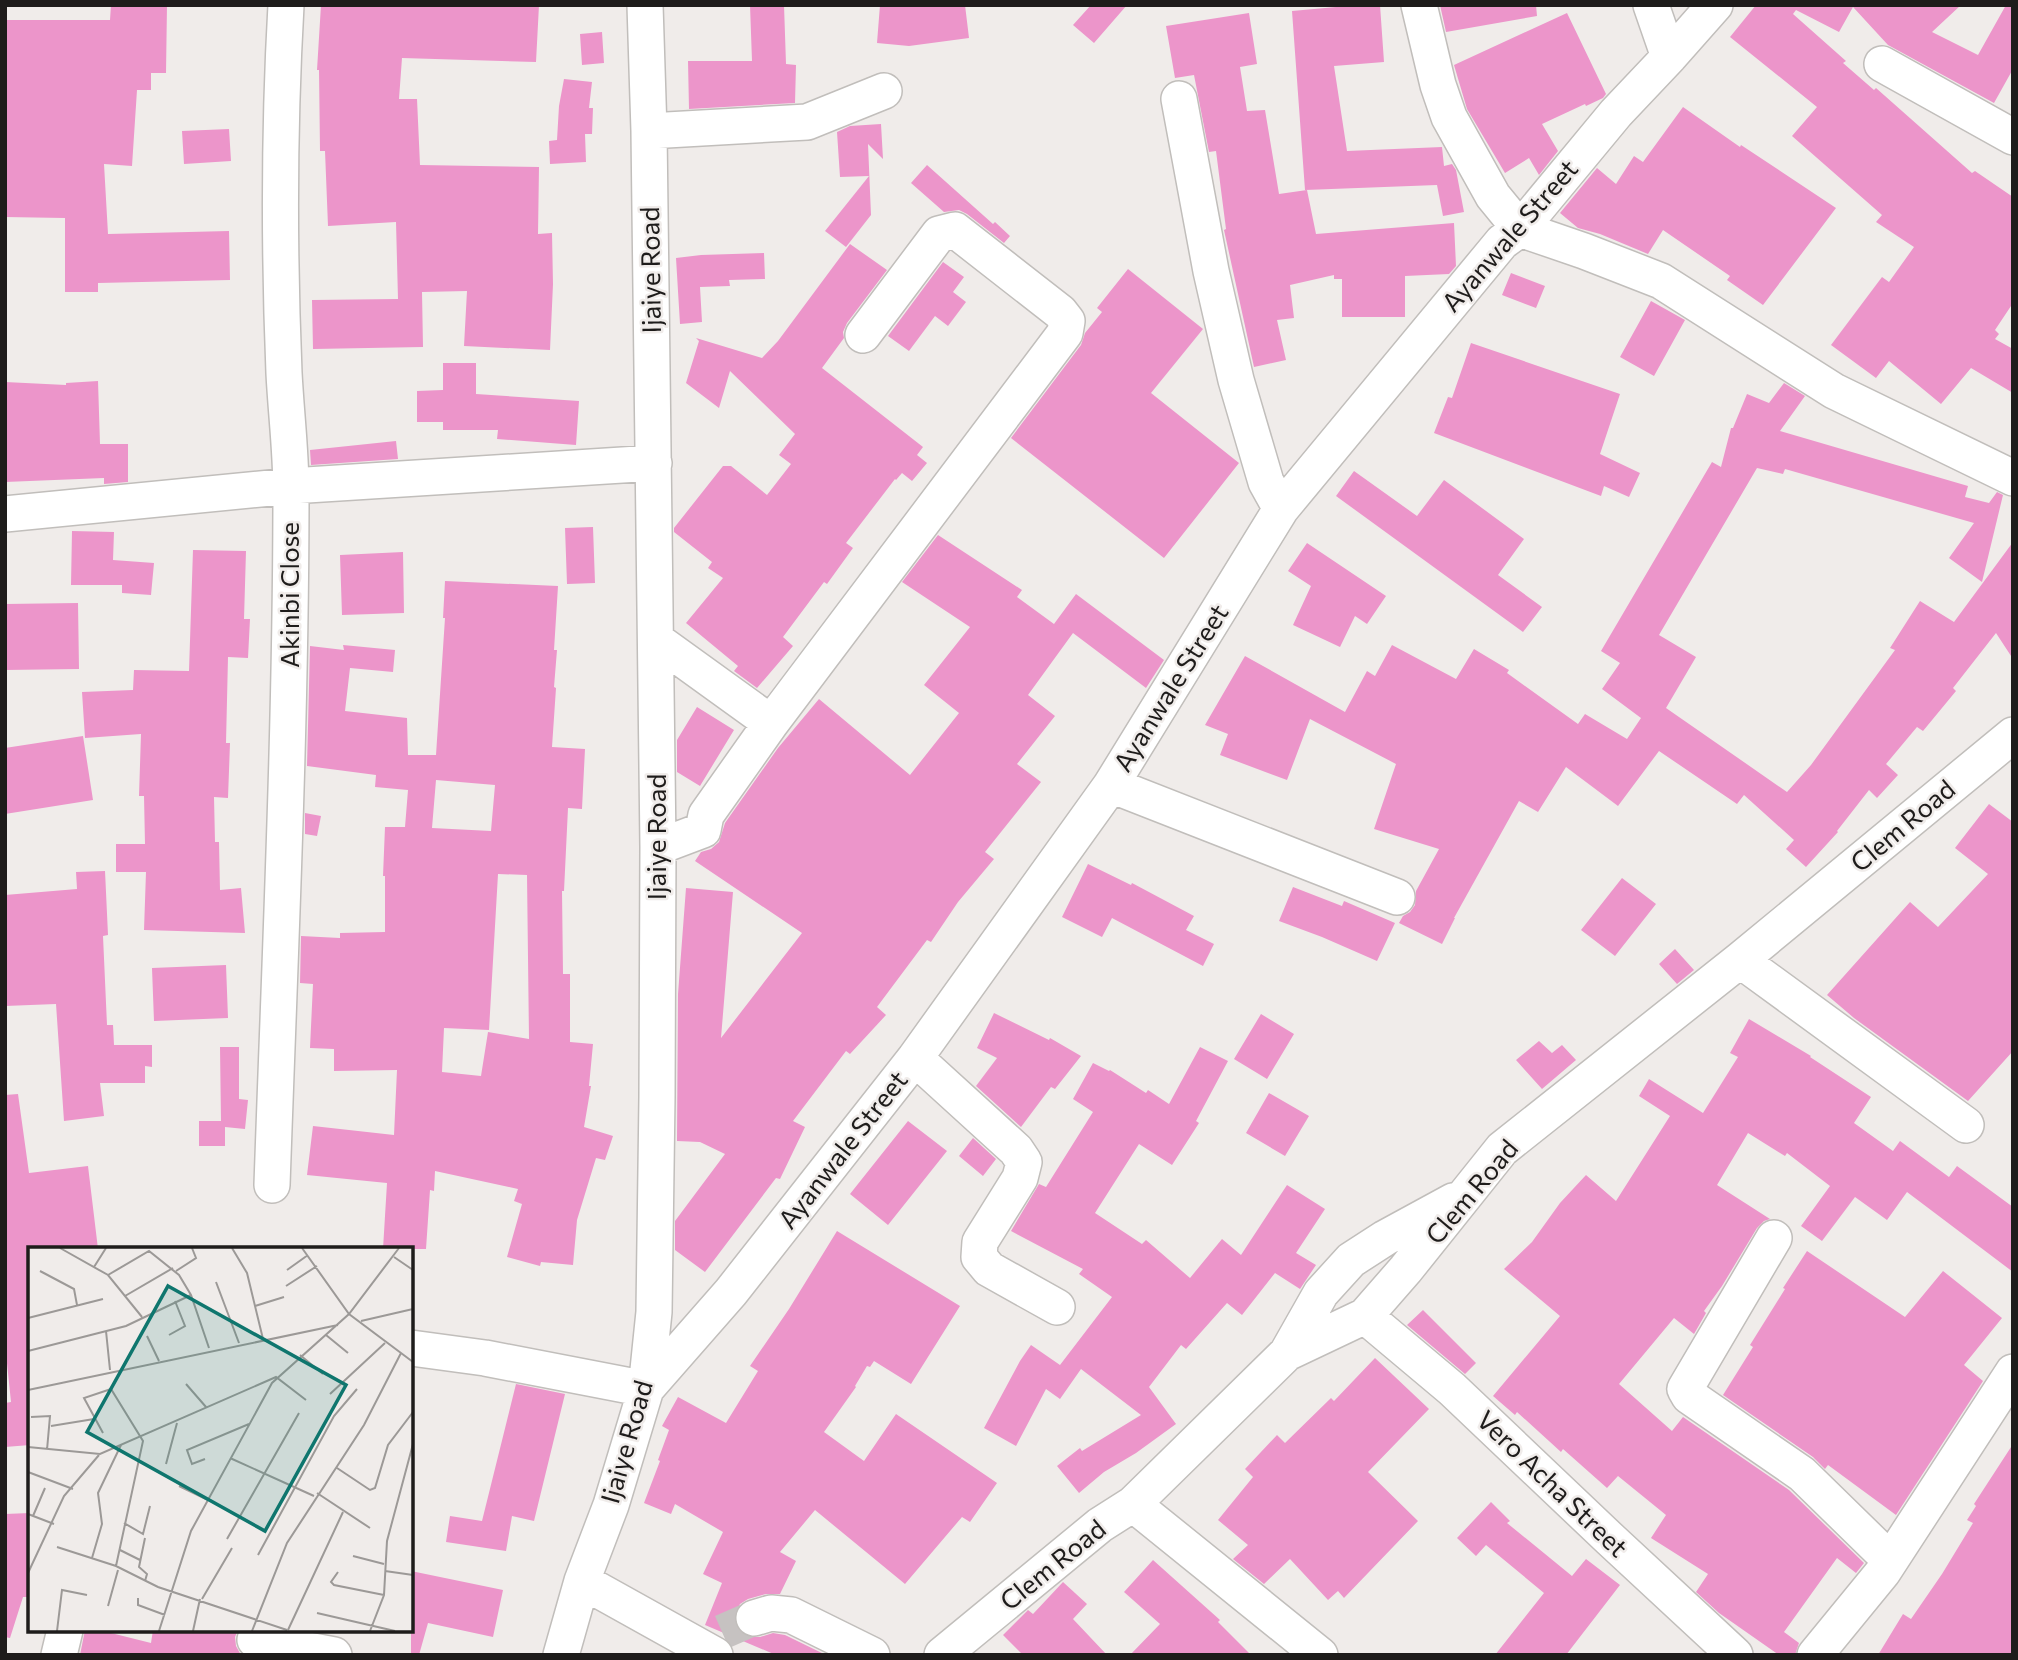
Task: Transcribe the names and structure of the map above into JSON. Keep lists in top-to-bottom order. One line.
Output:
{"streets":{"street":["Ayanwale Street","Ijaiye Road","Akinbi Close","Clem Road","Vero Acha Street"]},"crossings":[["Ayanwale Street","Ijaiye Road"],["Clem Road","Vero Acha Street"]]}
